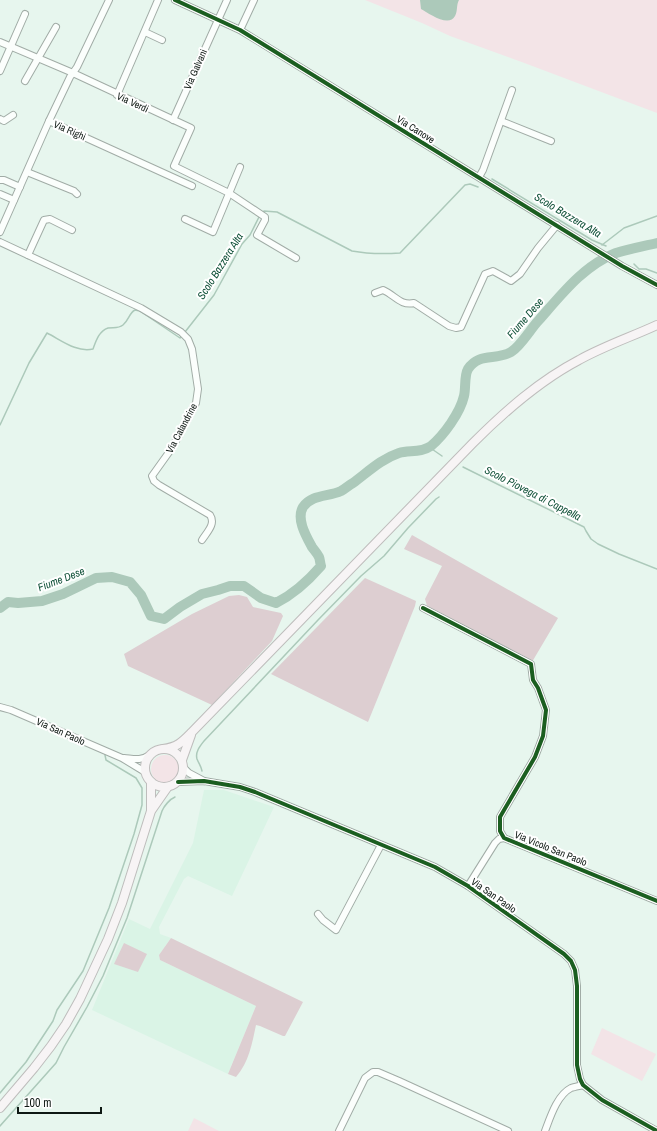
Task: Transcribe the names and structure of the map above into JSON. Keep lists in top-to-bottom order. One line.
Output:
{"streets":{"street":["Via Galvani","Via Verdi","Via Canove","Via Righi","Via Calandrine","Via San Paolo","Via Vicolo San Paolo"]},"crossings":[["Via Galvani","Via Verdi"],["Via Galvani","Via Canove"],["Via Verdi","Via Righi"],["Via San Paolo","Via Vicolo San Paolo"]],"water":["Scolo Bazzera Alta","Fiume Dese","Scolo Piovega di Cappella"],"scale_bar":"100 m"}
